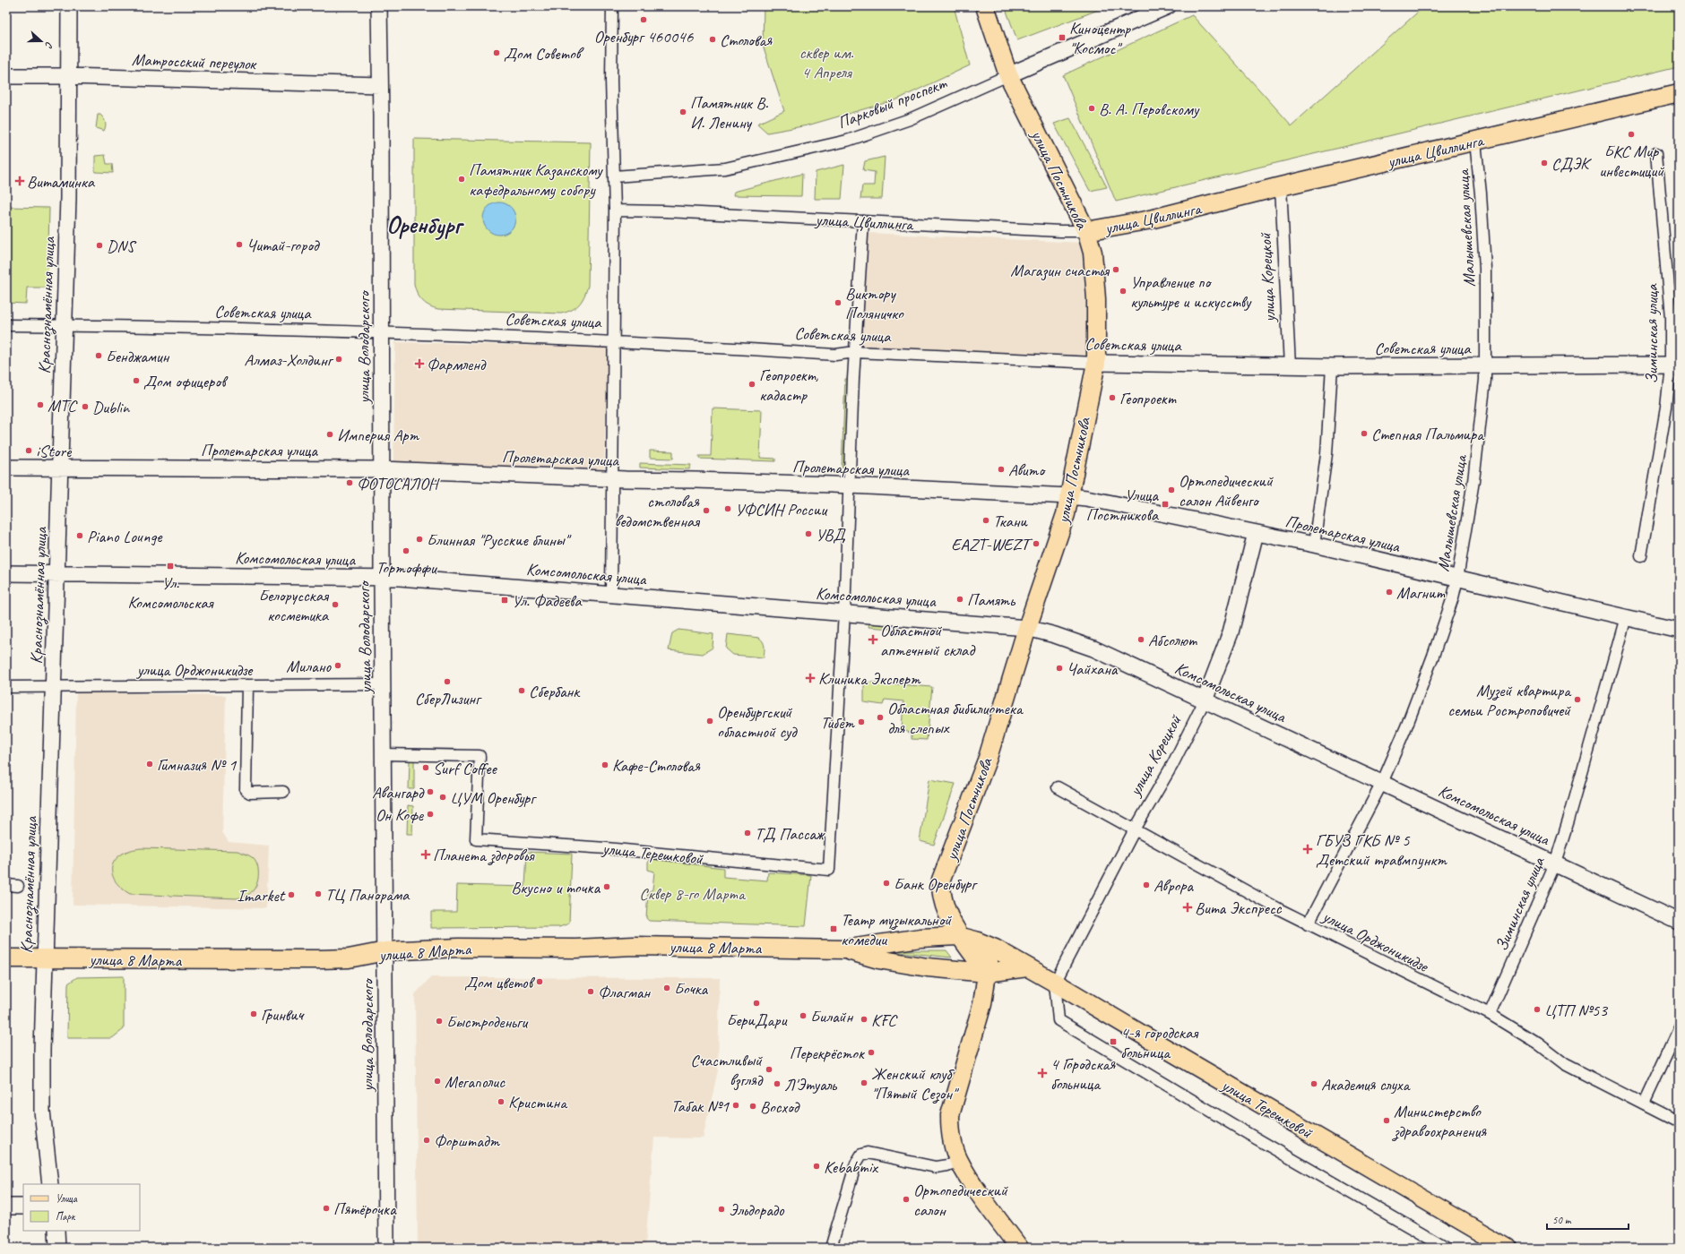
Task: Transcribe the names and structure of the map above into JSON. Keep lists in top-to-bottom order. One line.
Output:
{"streets":{"main road":["Матросский переулок","Парковый проспект","улица Цвиллинга","улица Постникова","улица Корецкой","Краснознамённая улица","Советская улица","улица Володарского","Пролетарская улица","Комсомольская улица","улица Терешковой","улица 8 Марта"],"street":["Малышевская улица","Зиминская улица","улица Орджоникидзе"]},"crossings":[["Матросский переулок","Краснознамённая улица"],["Матросский переулок","улица Володарского"],["Парковый проспект","улица Постникова"],["улица Цвиллинга","улица Постникова"],["улица Цвиллинга","Малышевская улица"],["улица Цвиллинга","улица Корецкой"],["улица Постникова","Советская улица"],["улица Постникова","Пролетарская улица"],["улица Постникова","Комсомольская улица"],["улица Постникова","улица Терешковой"],["улица Постникова","улица 8 Марта"],["Малышевская улица","Советская улица"],["Малышевская улица","Пролетарская улица"],["Малышевская улица","Комсомольская улица"],["Малышевская улица","улица Орджоникидзе"],["улица Корецкой","Советская улица"],["улица Корецкой","Пролетарская улица"],["улица Корецкой","Комсомольская улица"],["улица Корецкой","улица Орджоникидзе"],["улица Корецкой","улица Терешковой"],["Краснознамённая улица","Советская улица"],["Краснознамённая улица","Пролетарская улица"],["Краснознамённая улица","Комсомольская улица"],["Краснознамённая улица","улица Орджоникидзе"],["Краснознамённая улица","улица 8 Марта"],["Советская улица","Зиминская улица"],["Советская улица","улица Володарского"],["Зиминская улица","Пролетарская улица"],["Зиминская улица","Комсомольская улица"],["Зиминская улица","улица Орджоникидзе"],["улица Володарского","Пролетарская улица"],["улица Володарского","Комсомольская улица"],["улица Володарского","улица Орджоникидзе"],["улица Володарского","улица Терешковой"],["улица Володарского","улица 8 Марта"],["Комсомольская улица","улица Терешковой"],["улица Терешковой","улица 8 Марта"]],"districts":["Оренбург"],"parks":["сквер им. 4 Апреля","Сквер 8-го Марта"],"places":{"other":["Оренбург 460046","Столовая","Дом Советов","В. А. Перовскому","Памятник В. И. Ленину","БКС Мир инвестиций","СДЭК","Памятник Казанскому кафедральному собору","Читай-город","DNS","Магазин счастья","Управление по культуре и искусству","Виктору Поляничко","Бенджамин","Алмаз-Холдинг","Дом офицеров","Геопроект, кадастр","Геопроект","МТС","Dublin","Степная Пальмира","Империя Арт","iStore","Авито","ФОТОСАЛОН","Ортопедический салон Айвенго","УФСИН России","столовая ведомственная","Ткани","УВД","Piano Lounge","Блинная \"Русские блины\"","EAZT-WEZT","Тортоффи","Магнит","Память","Белорусская косметика","Абсолют","Милано","Чайхана","СберЛизинг","Сбербанк","Музей квартира семьи Ростроповичей","Областная бибилиотека для слепых","Оренбургский областной суд","Тибет","Гимназия № 1","Кафе-Столовая","Surf Coffee","Авангард","ЦУМ Оренбург","Он Кофе","ТД Пассаж","Банк Оренбург","Аврора","Вкусно и точка","ТЦ Панорама","Imarket","Дом цветов","Бочка","Флагман","БериДари","ЦТП №53","Гринвич","Билайн","KFC","Быстроденьги","Перекрёсток","Счастливый взгляд","Мегаполис","Женский клуб \"Пятый Сезон\"","Л'Этуаль","Академия слуха","Кристина","Табак №1","Восход","Министерство здравоохранения","Форштадт","Kebabmix","Ортопедический салон","Пятёрочка","Эльдорадо"],"transit":["Киноцентр \"Космос\"","Улица Постникова","Ул. Комсомольская","Ул. Фадеева","Театр музыкальной комедии","4-я городская больница"],"health":["Витаминка","Фармленд","Областной аптечный склад","Клиника Эксперт","ГБУЗ ГКБ № 5 Детский травмпункт","Планета здоровья","Вита Экспресс","4 Городская больница"]},"legend":["Улица","Парк"],"scale_bar":"50 m","north":"right"}
